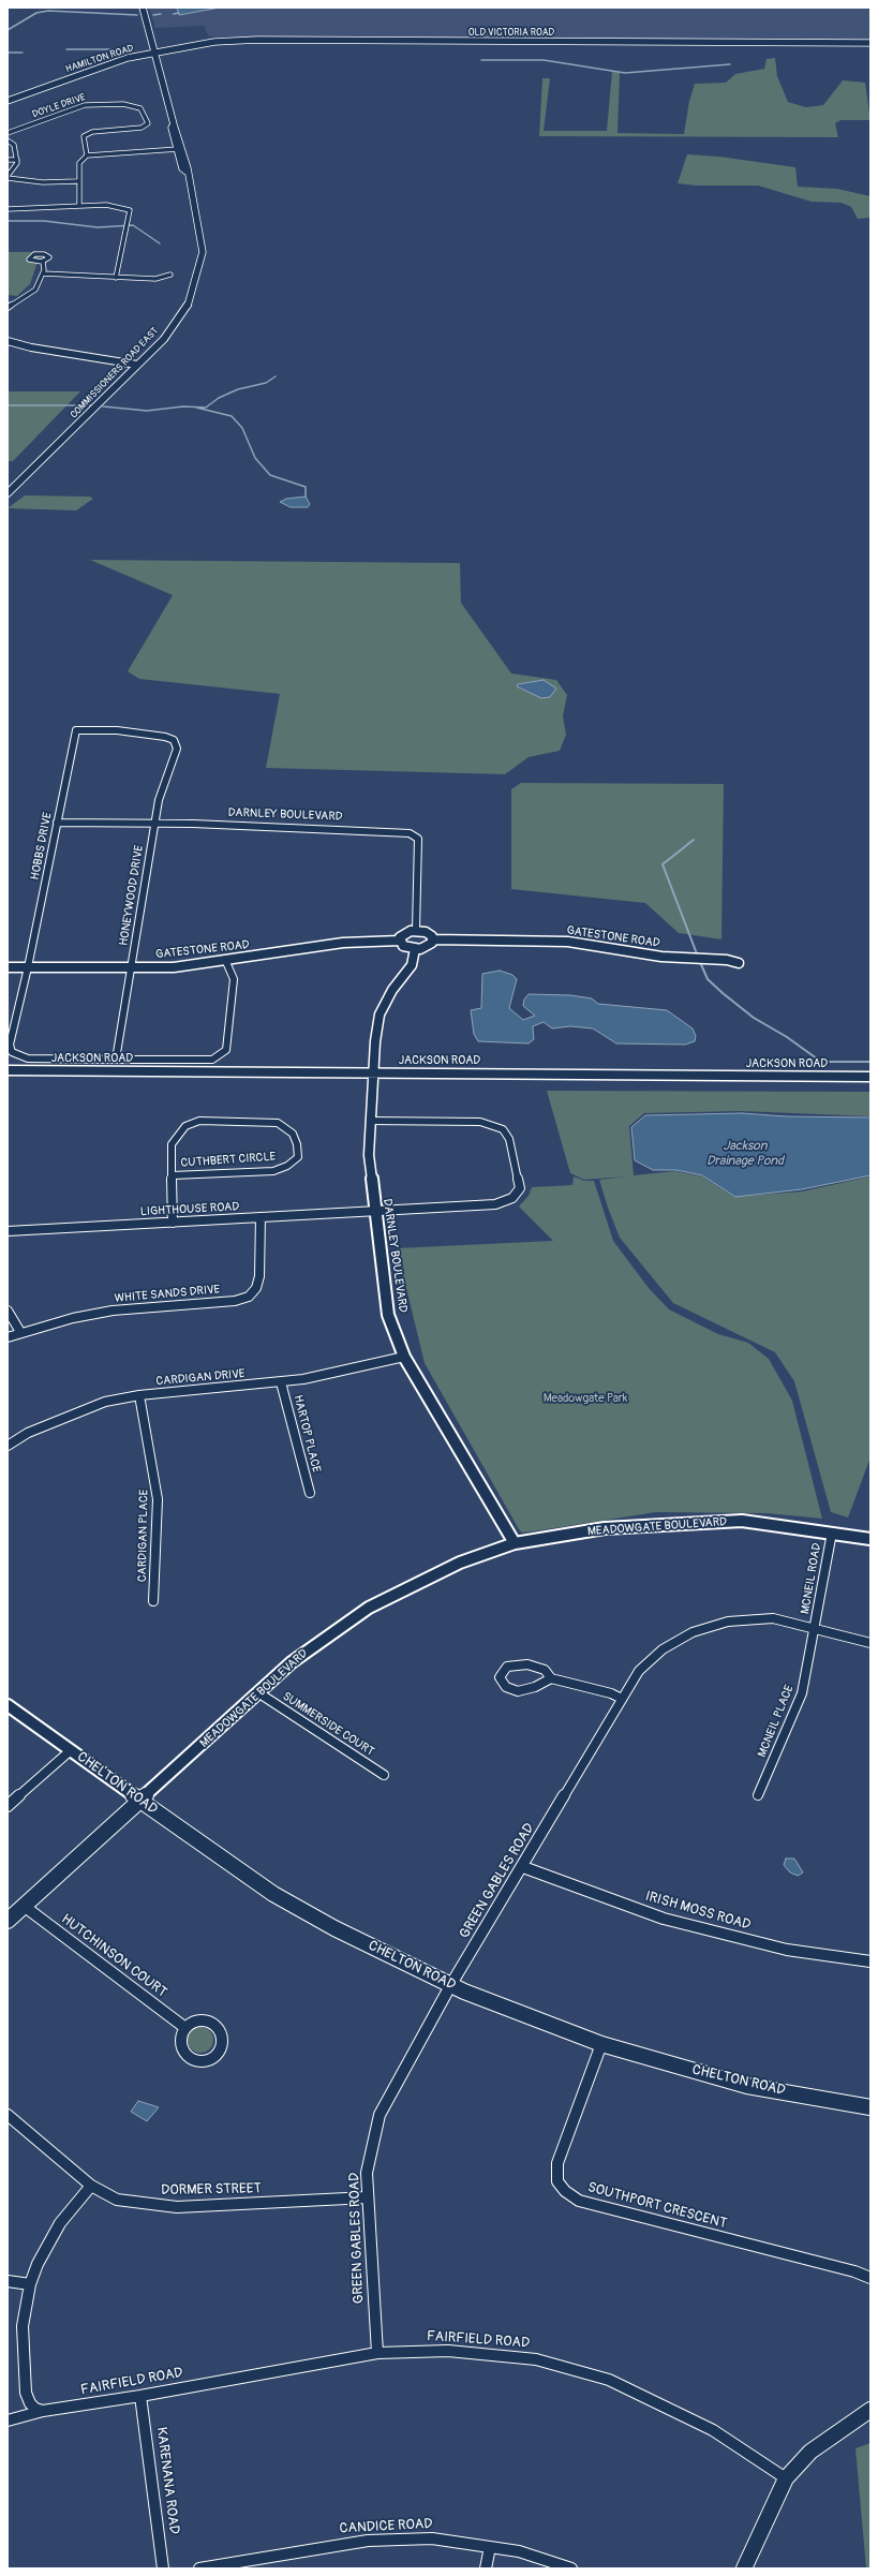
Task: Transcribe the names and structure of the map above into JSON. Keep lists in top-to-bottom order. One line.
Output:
{"streets":{"street":["OLD VICTORIA ROAD","HAMILTON ROAD","DOYLE DRIVE","COMMISSIONERS ROAD EAST","DARNLEY BOULEVARD","HOBBS DRIVE","HONEYWOOD DRIVE","GATESTONE ROAD","JACKSON ROAD","CUTHBERT CIRCLE","LIGHTHOUSE ROAD","WHITE SANDS DRIVE","CARDIGAN DRIVE","HARTOP PLACE","MEADOWGATE BOULEVARD","CARDIGAN PLACE","MCNEIL ROAD","MCNEIL PLACE","SUMMERSIDE COURT","CHELTON ROAD","GREEN GABLES ROAD","IRISH MOSS ROAD","HUTCHINSON COURT","DORMER STREET","SOUTHPORT CRESCENT","FAIRFIELD ROAD","KARENANA ROAD","CANDICE ROAD"]},"crossings":[["OLD VICTORIA ROAD","HAMILTON ROAD"],["OLD VICTORIA ROAD","COMMISSIONERS ROAD EAST"],["HAMILTON ROAD","COMMISSIONERS ROAD EAST"],["DARNLEY BOULEVARD","HOBBS DRIVE"],["DARNLEY BOULEVARD","HONEYWOOD DRIVE"],["DARNLEY BOULEVARD","JACKSON ROAD"],["DARNLEY BOULEVARD","LIGHTHOUSE ROAD"],["DARNLEY BOULEVARD","CARDIGAN DRIVE"],["DARNLEY BOULEVARD","MEADOWGATE BOULEVARD"],["HOBBS DRIVE","HONEYWOOD DRIVE"],["HOBBS DRIVE","GATESTONE ROAD"],["HONEYWOOD DRIVE","GATESTONE ROAD"],["CUTHBERT CIRCLE","LIGHTHOUSE ROAD"],["LIGHTHOUSE ROAD","WHITE SANDS DRIVE"],["CARDIGAN DRIVE","HARTOP PLACE"],["CARDIGAN DRIVE","CARDIGAN PLACE"],["MEADOWGATE BOULEVARD","MCNEIL ROAD"],["MEADOWGATE BOULEVARD","SUMMERSIDE COURT"],["MEADOWGATE BOULEVARD","CHELTON ROAD"],["MEADOWGATE BOULEVARD","HUTCHINSON COURT"],["MCNEIL ROAD","MCNEIL PLACE"],["MCNEIL ROAD","GREEN GABLES ROAD"],["MCNEIL PLACE","GREEN GABLES ROAD"],["CHELTON ROAD","GREEN GABLES ROAD"],["CHELTON ROAD","SOUTHPORT CRESCENT"],["GREEN GABLES ROAD","IRISH MOSS ROAD"],["GREEN GABLES ROAD","DORMER STREET"],["GREEN GABLES ROAD","FAIRFIELD ROAD"],["FAIRFIELD ROAD","KARENANA ROAD"]],"water":["Jackson Drainage Pond"],"parks":["Meadowgate Park"]}
